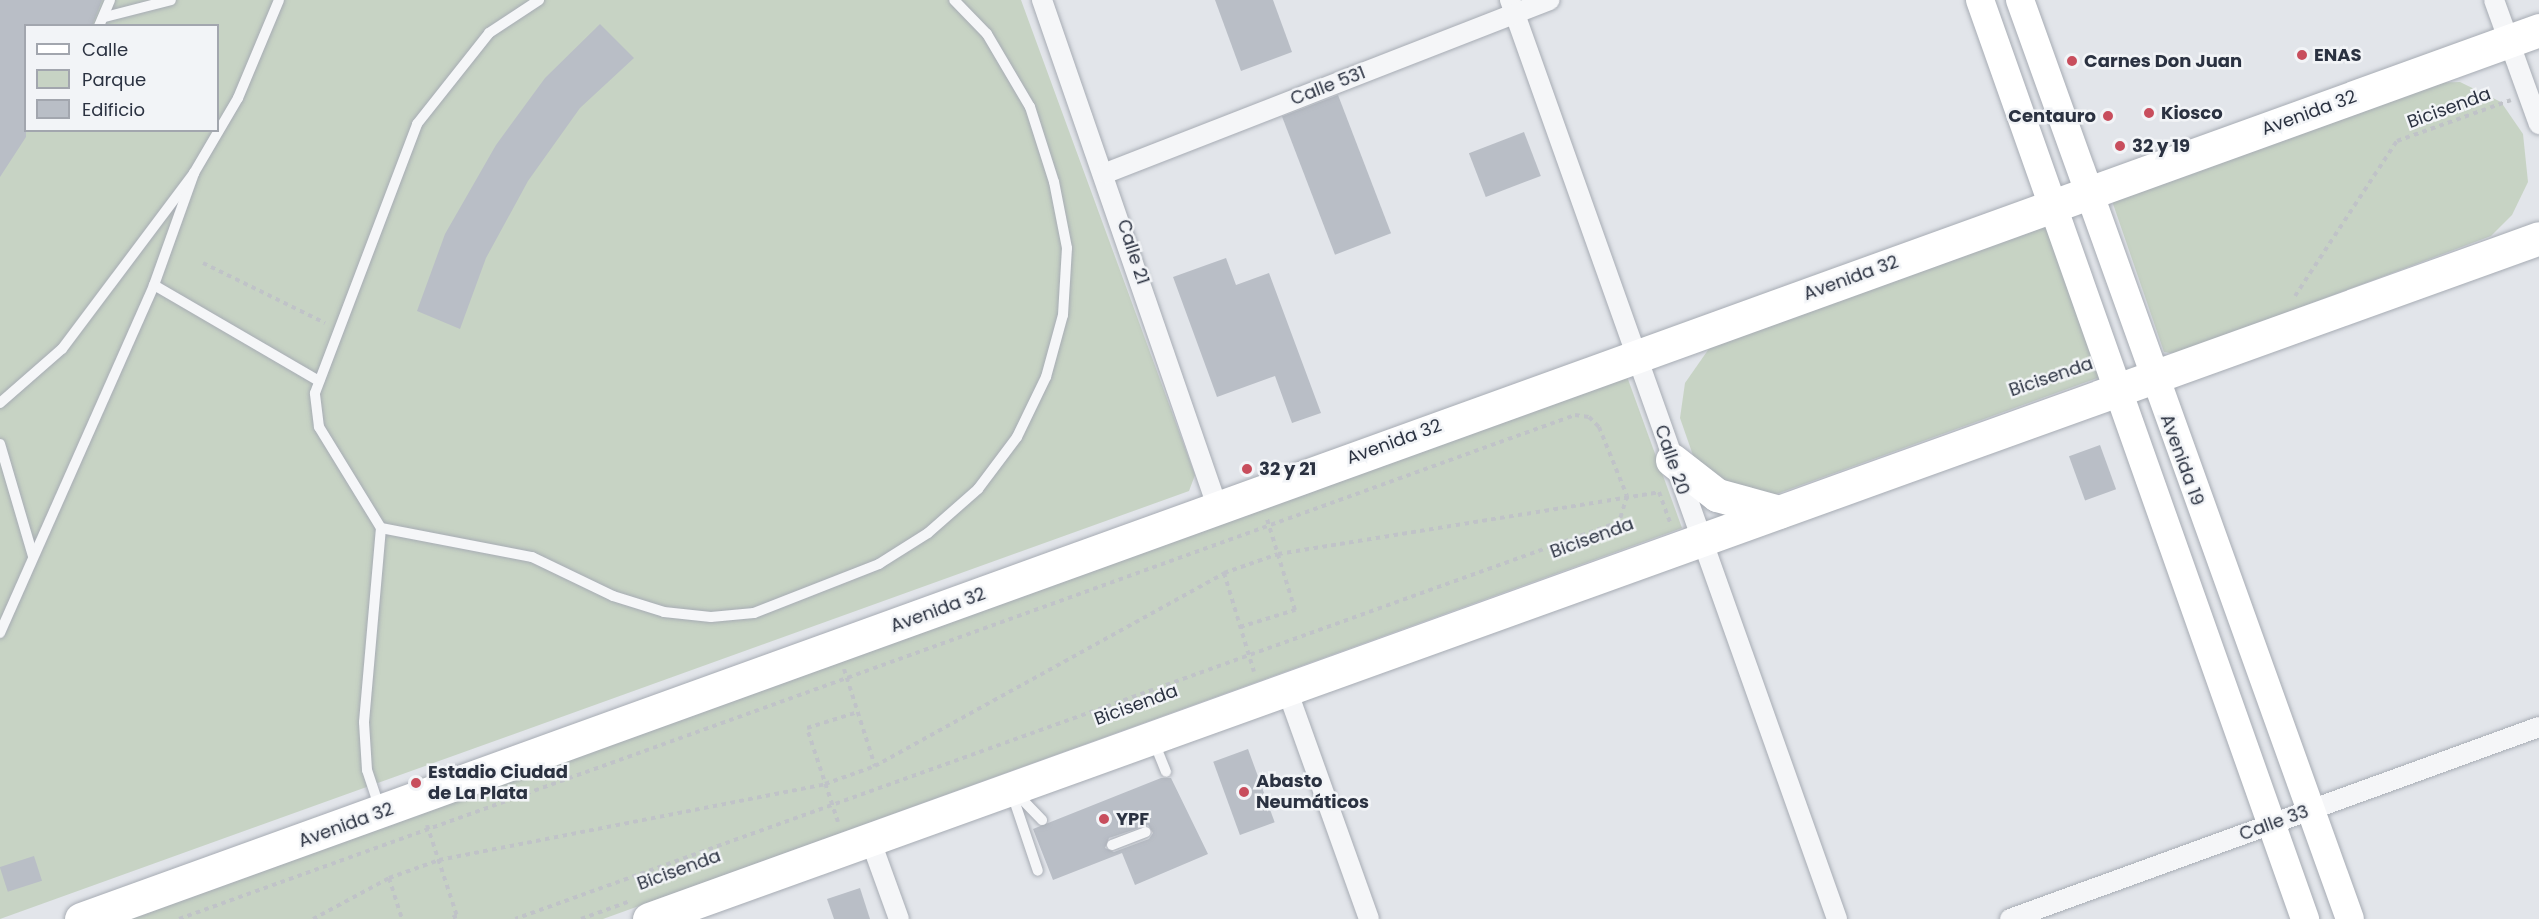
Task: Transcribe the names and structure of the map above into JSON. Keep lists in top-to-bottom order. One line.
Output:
{"streets":{"highway":["Avenida 32"],"main road":["Avenida 19"],"street":["Calle 531","Calle 21","Calle 20","Calle 33"],"path":["Bicisenda"]},"crossings":[["Calle 531","Calle 21"],["Calle 531","Calle 20"],["Avenida 32","Calle 21"],["Avenida 32","Calle 20"],["Avenida 32","Avenida 19"],["Avenida 19","Calle 33"]],"places":["ENAS","Carnes Don Juan","Kiosco","Centauro","32 y 19","32 y 21","Estadio Ciudad de La Plata","Abasto Neumáticos","YPF"],"legend":["Calle","Parque","Edificio"]}
